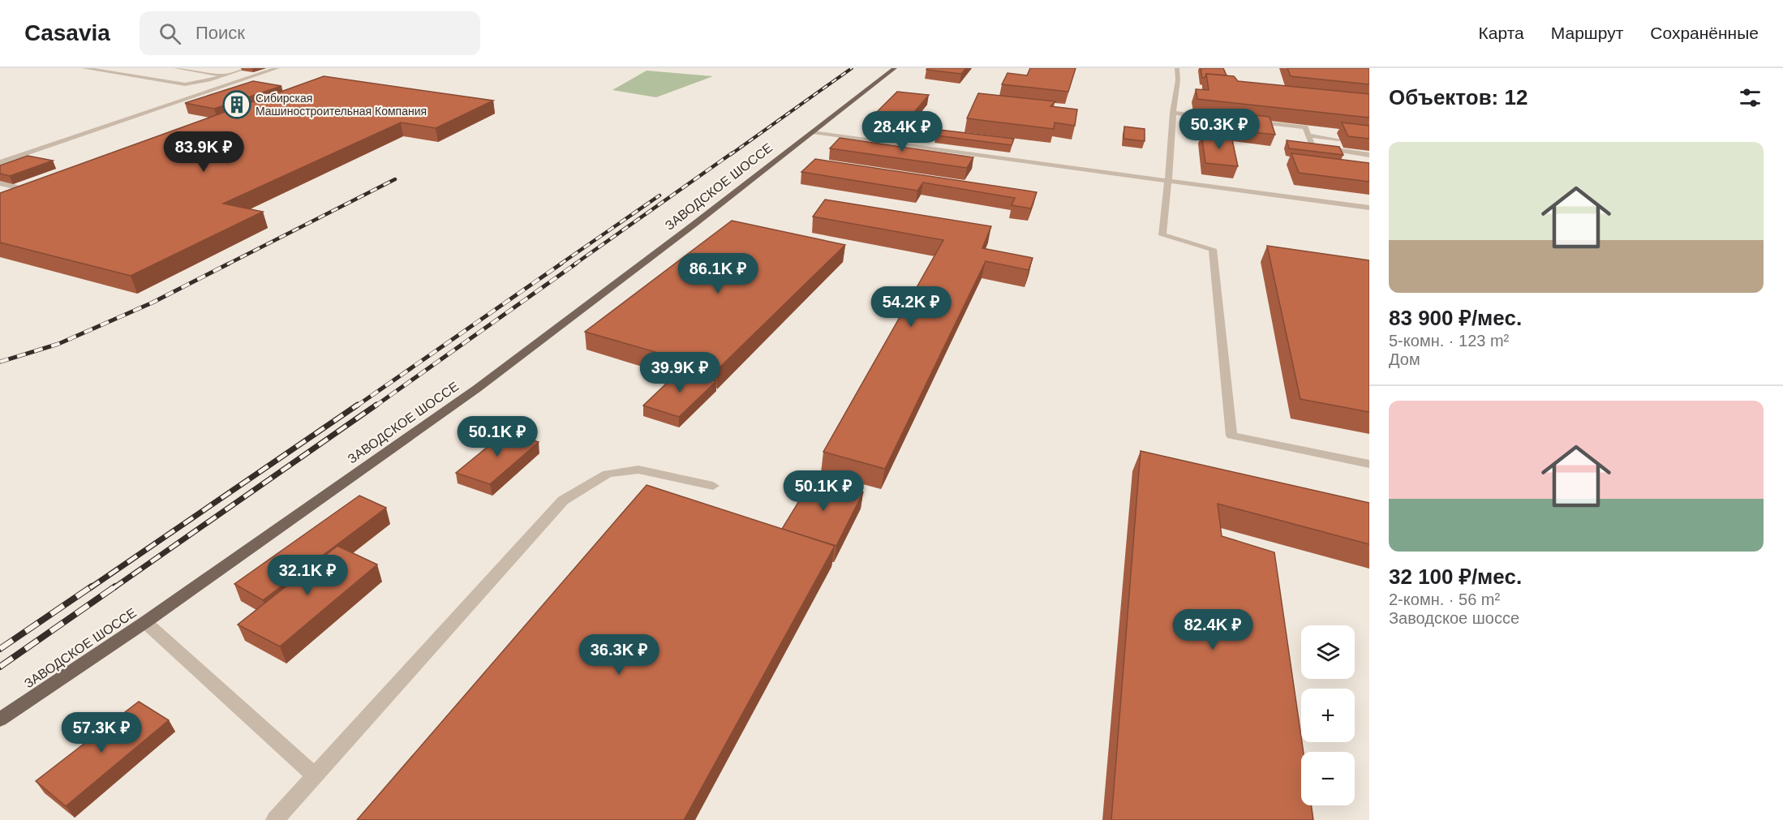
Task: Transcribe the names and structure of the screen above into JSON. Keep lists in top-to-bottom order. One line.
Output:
{"streets":{"main road":["ЗАВОДСКОЕ ШОССЕ"]},"places":{"building":["Сибирская Машиностроительная Компания"]},"page":{"header":"Casavia","search":"Поиск","nav":["Карта","Маршрут","Сохранённые"],"heading":"Объектов: 12","price":["50.3K ₽","28.4K ₽","83.9K ₽","86.1K ₽","54.2K ₽","39.9K ₽","50.1K ₽","50.1K ₽","32.1K ₽","82.4K ₽","36.3K ₽","57.3K ₽"],"list":[{"name":"83 900 ₽/мес.","note":"5-комн. · 123 m² · Дом"},{"name":"32 100 ₽/мес.","note":"2-комн. · 56 m² · Заводское шоссе"}],"map_buttons":["+","−"]}}
